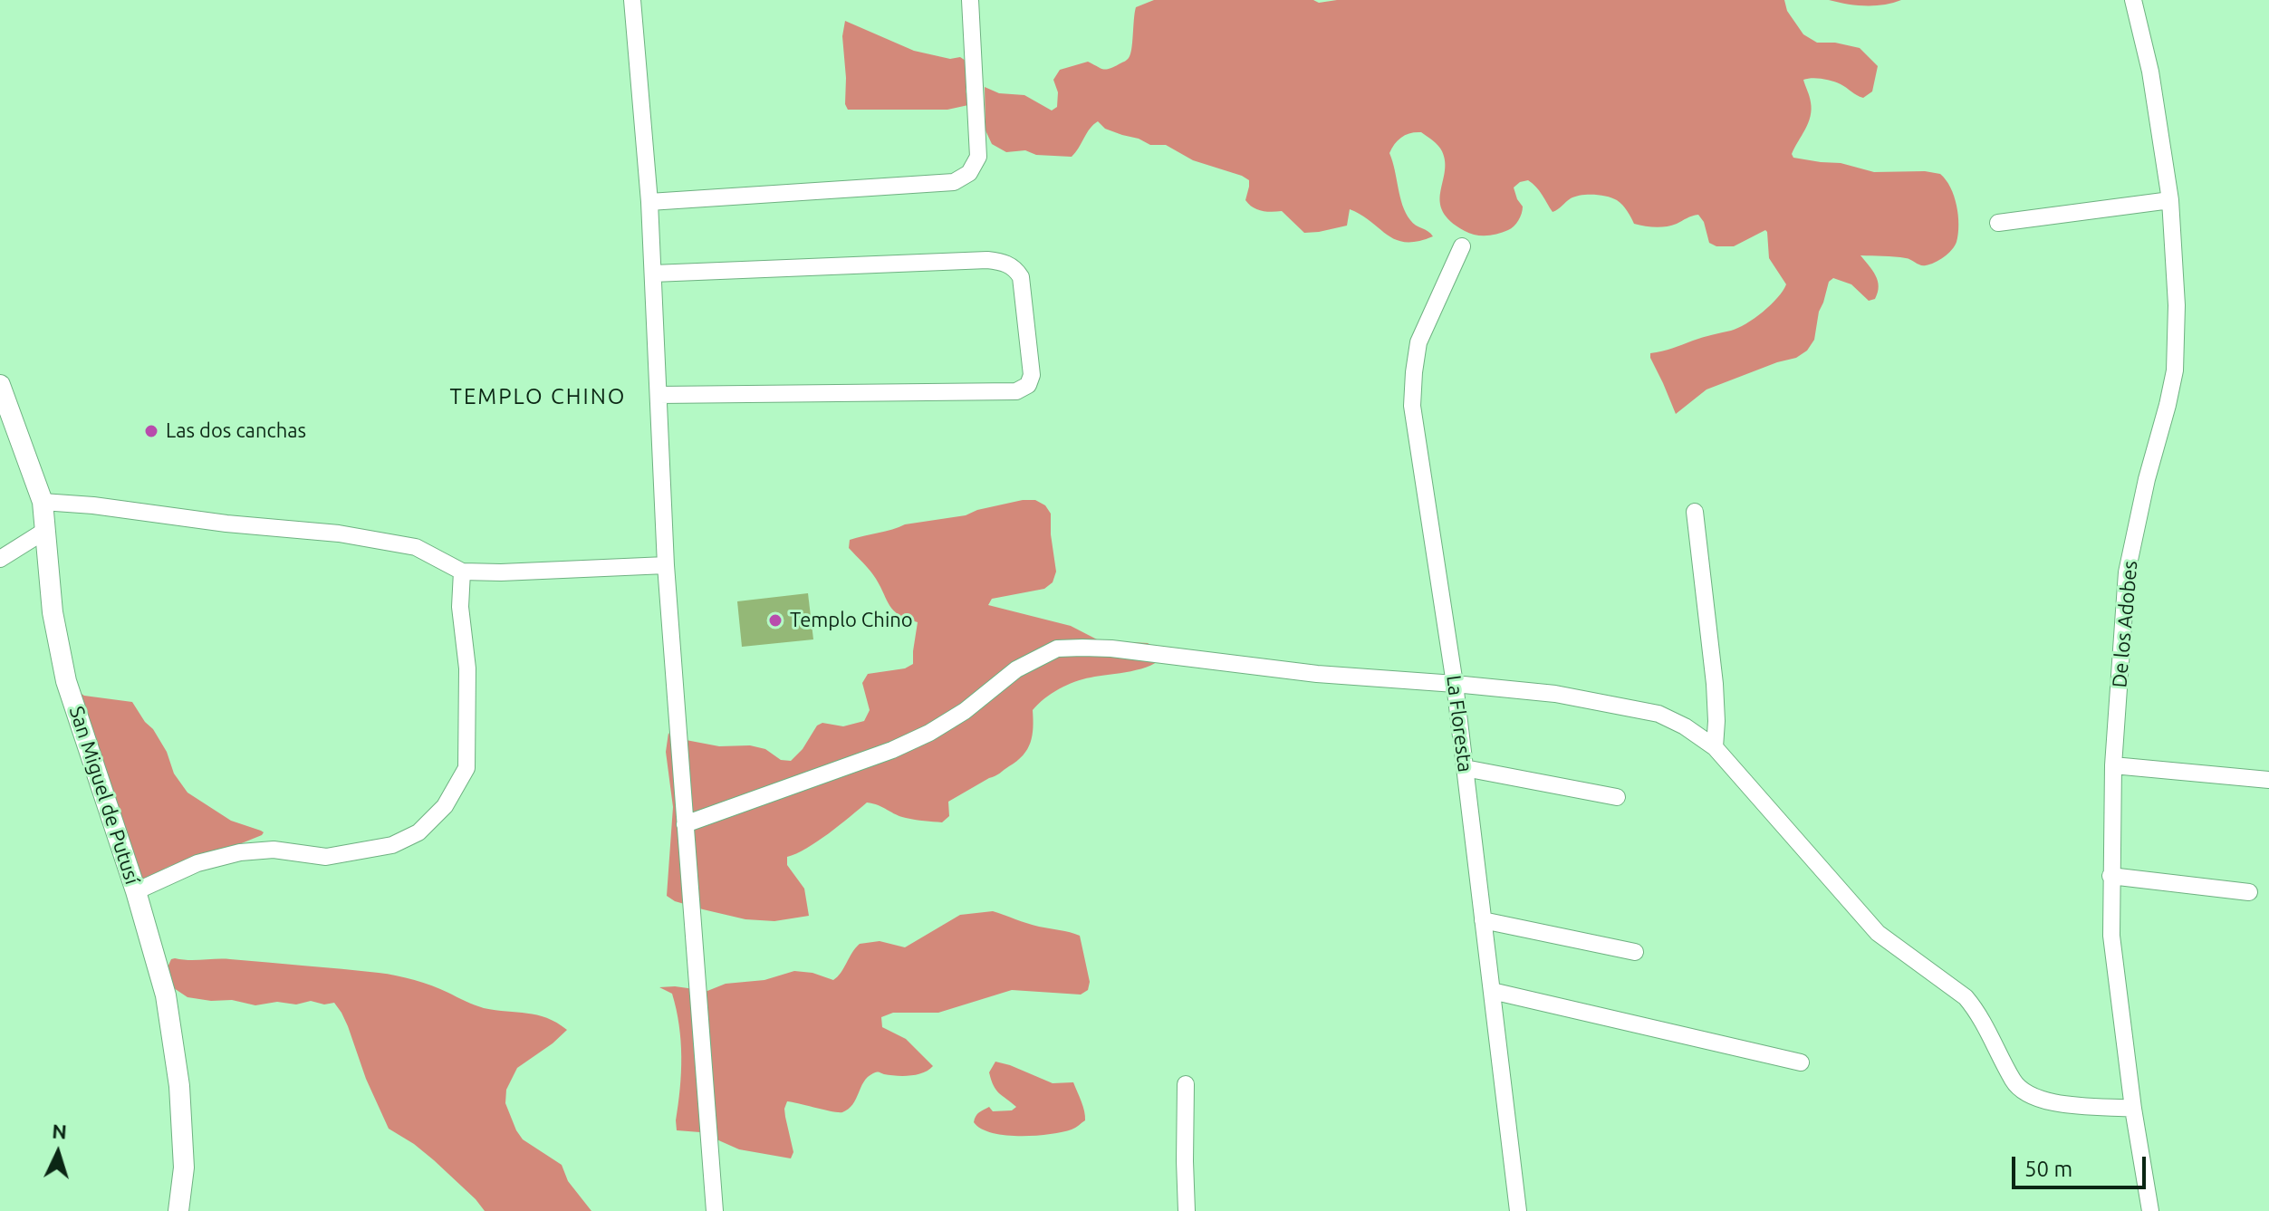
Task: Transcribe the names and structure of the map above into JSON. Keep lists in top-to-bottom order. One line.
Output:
{"streets":{"street":["De los Adobes","La Floresta","San Miguel de Putusí"]},"districts":["TEMPLO CHINO"],"places":["Las dos canchas","Templo Chino"],"scale_bar":"50 m","north":"top"}
